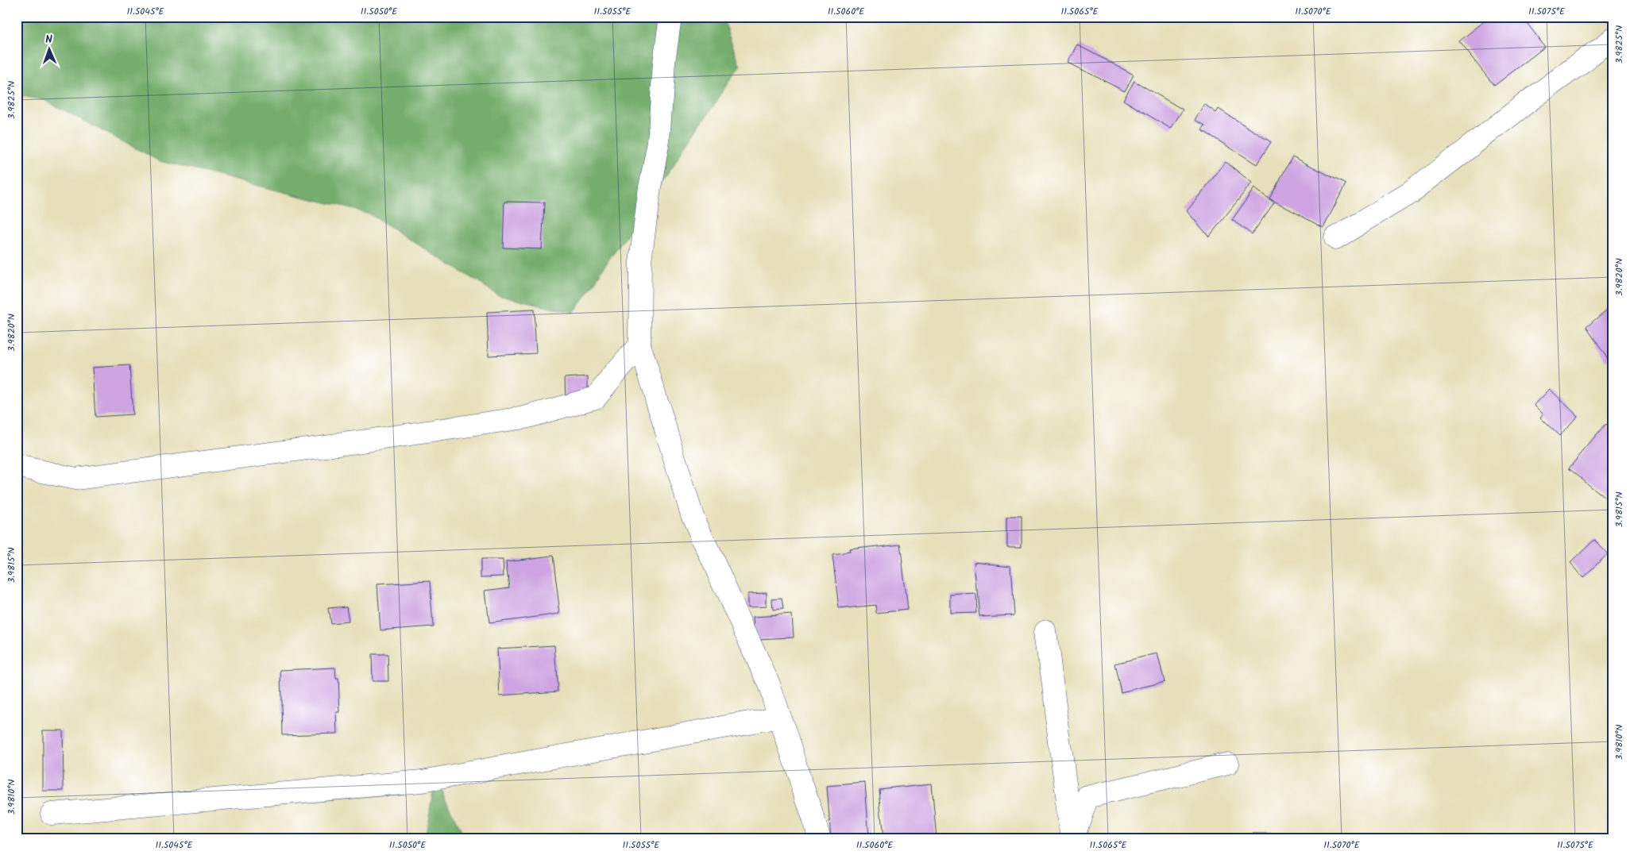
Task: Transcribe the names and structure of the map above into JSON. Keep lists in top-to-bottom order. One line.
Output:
{"north":"top","coordinates":["11.5045°E","11.5050°E","11.5055°E","11.5060°E","11.5065°E","11.5070°E","11.5075°E","3.9825°N","3.9820°N","3.9815°N","3.9810°N"]}
